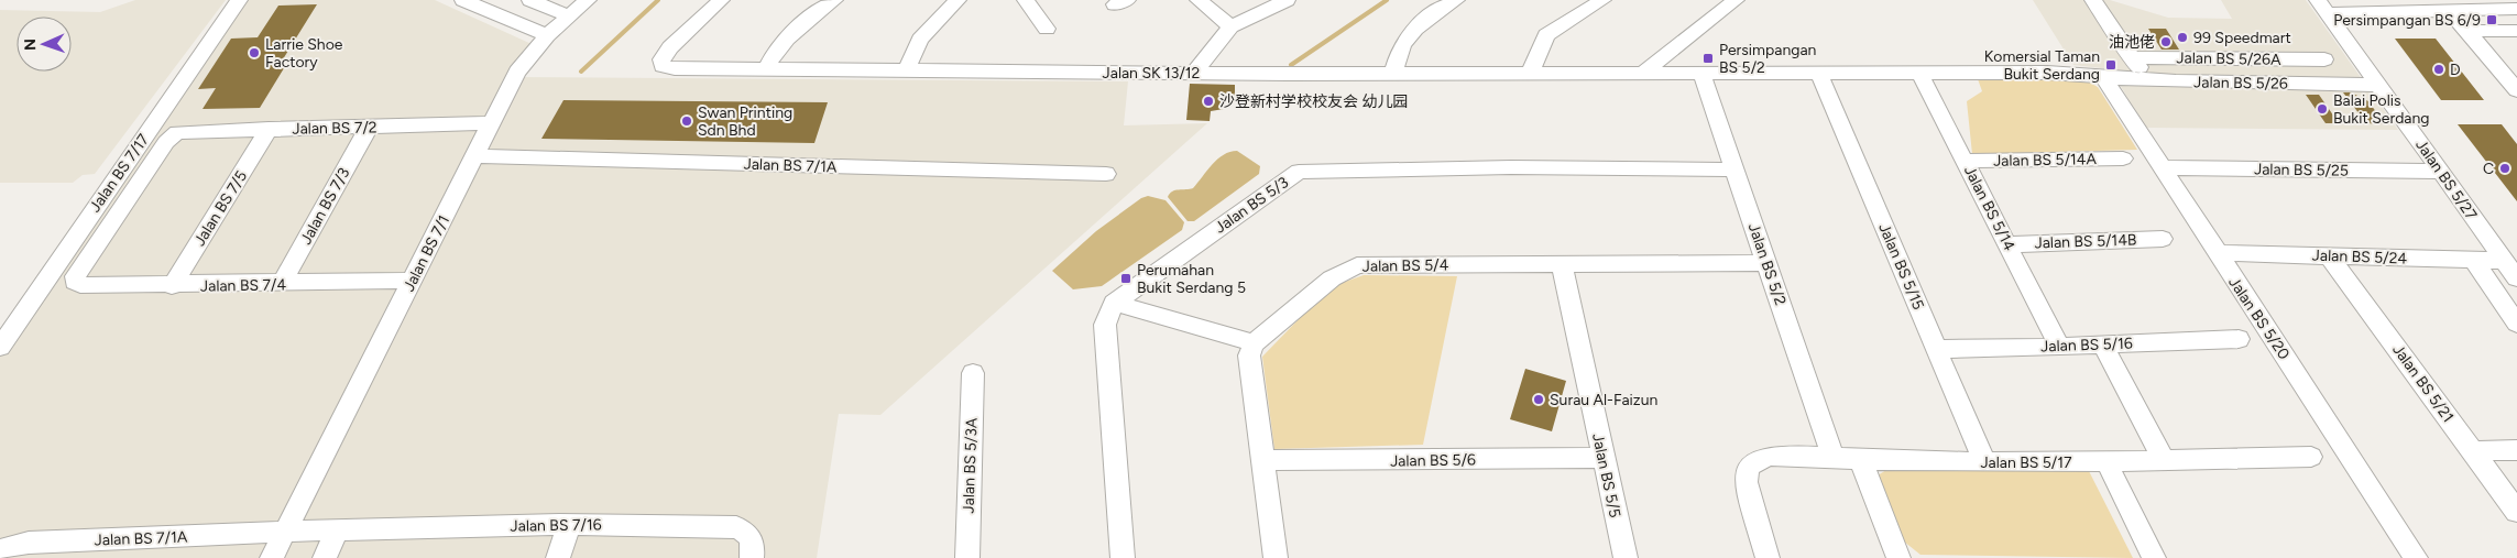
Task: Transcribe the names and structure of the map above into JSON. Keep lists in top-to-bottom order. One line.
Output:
{"streets":{"street":["Jalan BS 5/26A","Jalan SK 13/12","Jalan BS 5/26","Jalan BS 7/2","Jalan BS 5/14A","Jalan BS 7/1A","Jalan BS 5/25","Jalan BS 7/17","Jalan BS 5/27","Jalan BS 5/3","Jalan BS 7/3","Jalan BS 7/5","Jalan BS 5/14","Jalan BS 5/14B","Jalan BS 7/1","Jalan BS 5/24","Jalan BS 5/2","Jalan BS 5/4","Jalan BS 5/15","Jalan BS 7/4","Jalan BS 5/20","Jalan BS 5/16","Jalan BS 5/21","Jalan BS 5/6","Jalan BS 5/17","Jalan BS 5/3A","Jalan BS 5/5","Jalan BS 7/16"]},"crossings":[["Jalan SK 13/12","Jalan BS 5/26"],["Jalan SK 13/12","Jalan BS 5/14"],["Jalan SK 13/12","Jalan BS 5/2"],["Jalan SK 13/12","Jalan BS 5/15"],["Jalan BS 5/26","Jalan BS 5/27"],["Jalan BS 5/26","Jalan BS 5/14"],["Jalan BS 5/26","Jalan BS 5/20"],["Jalan BS 7/2","Jalan BS 7/3"],["Jalan BS 7/2","Jalan BS 7/5"],["Jalan BS 7/2","Jalan BS 7/1"],["Jalan BS 7/2","Jalan BS 7/4"],["Jalan BS 5/14A","Jalan BS 5/14"],["Jalan BS 7/1A","Jalan BS 7/1"],["Jalan BS 7/1A","Jalan BS 7/16"],["Jalan BS 5/25","Jalan BS 5/27"],["Jalan BS 5/25","Jalan BS 5/20"],["Jalan BS 5/27","Jalan BS 5/24"],["Jalan BS 5/3","Jalan BS 5/2"],["Jalan BS 7/3","Jalan BS 7/4"],["Jalan BS 7/5","Jalan BS 7/4"],["Jalan BS 5/14","Jalan BS 5/14B"],["Jalan BS 5/14","Jalan BS 5/16"],["Jalan BS 7/1","Jalan BS 7/4"],["Jalan BS 7/1","Jalan BS 7/16"],["Jalan BS 5/24","Jalan BS 5/20"],["Jalan BS 5/24","Jalan BS 5/21"],["Jalan BS 5/2","Jalan BS 5/4"],["Jalan BS 5/2","Jalan BS 5/17"],["Jalan BS 5/4","Jalan BS 5/5"],["Jalan BS 5/15","Jalan BS 5/16"],["Jalan BS 5/15","Jalan BS 5/17"],["Jalan BS 5/6","Jalan BS 5/5"]],"places":{"transit":["Persimpangan BS 6/9","Persimpangan BS 5/2","Komersial Taman Bukit Serdang","Perumahan Bukit Serdang 5"],"other":["99 Speedmart","油池佬","Larrie Shoe Factory","D","沙登新村学校校友会 幼儿园","Balai Polis Bukit Serdang","Swan Printing Sdn Bhd","C","Surau Al-Faizun"]},"north":"left"}
